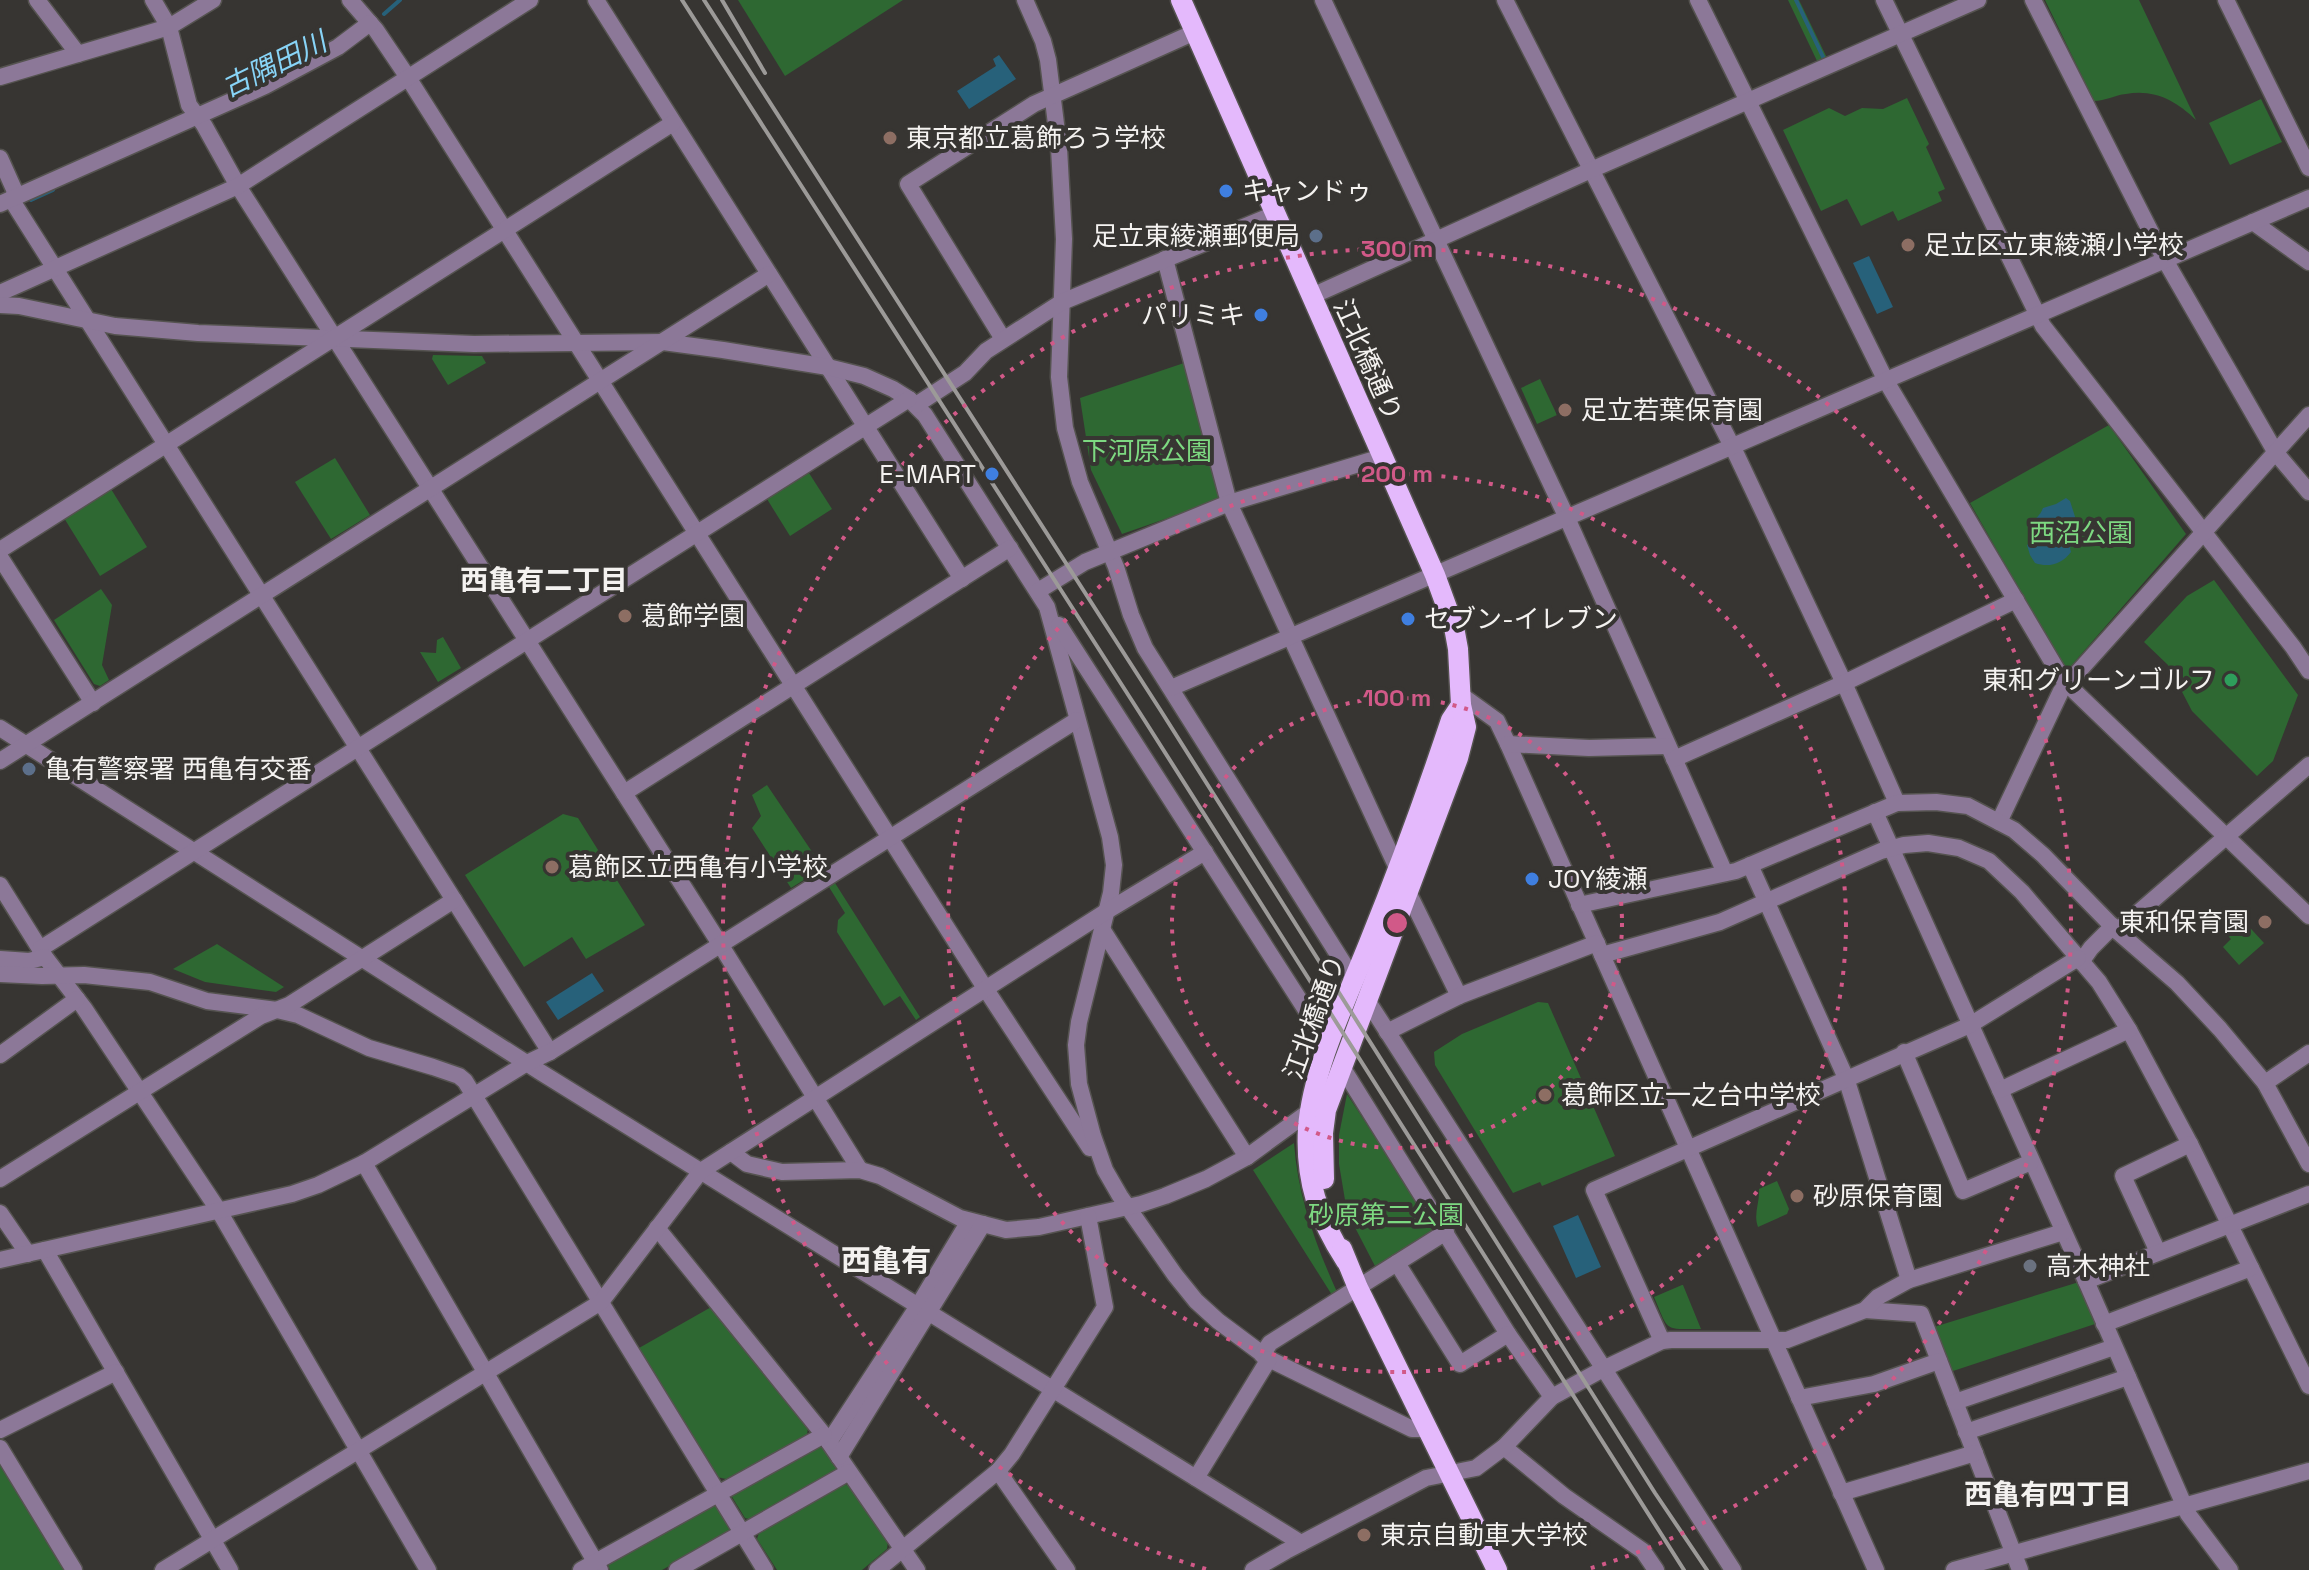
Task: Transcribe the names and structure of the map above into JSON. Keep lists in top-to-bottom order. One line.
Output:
{"streets":{"main road":["江北橋通り"]},"districts":["西亀有二丁目","西亀有","西亀有四丁目"],"water":["古隅田川"],"parks":["下河原公園","西沼公園","砂原第二公園"],"places":["東京都立葛飾ろう学校","キャンドゥ","足立東綾瀬郵便局","足立区立東綾瀬小学校","パリミキ","足立若葉保育園","E-MART","葛飾学園","セブン-イレブン","東和グリーンゴルフ","亀有警察署 西亀有交番","葛飾区立西亀有小学校","JOY綾瀬","東和保育園","葛飾区立一之台中学校","砂原保育園","高木神社","東京自動車大学校"],"rings":["300 m","200 m","100 m"]}
